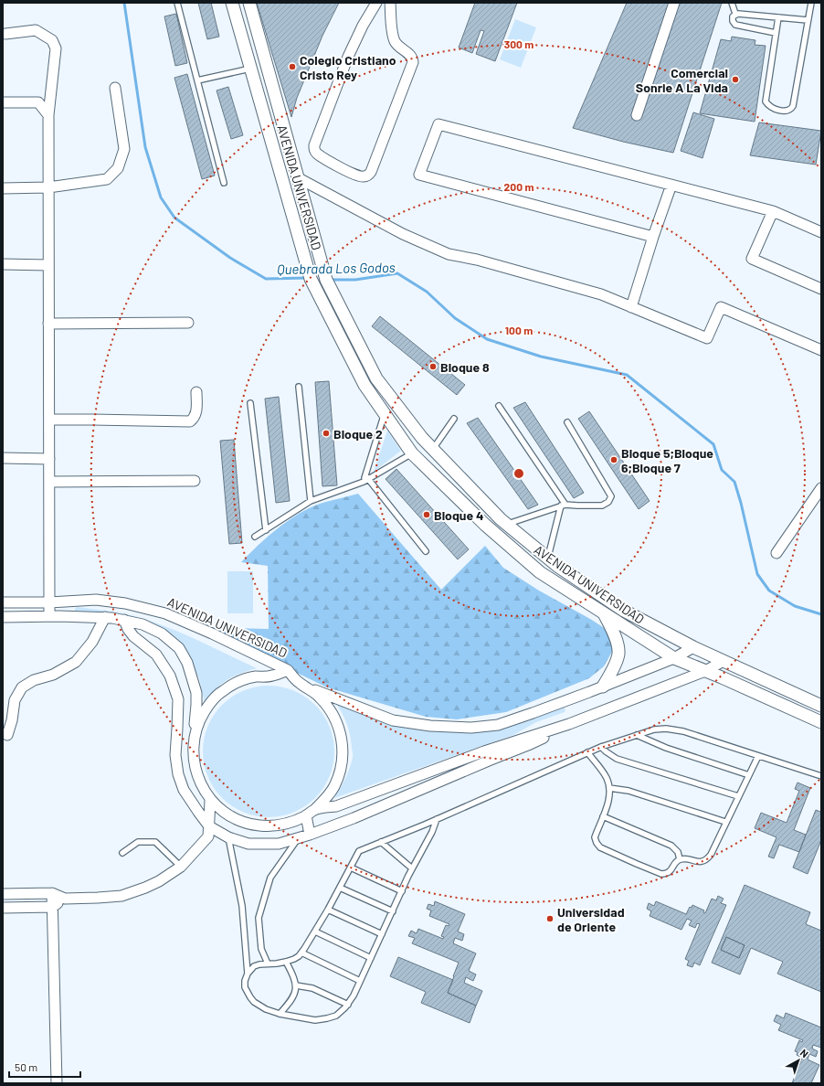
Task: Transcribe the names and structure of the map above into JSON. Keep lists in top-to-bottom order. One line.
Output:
{"streets":{"street":["AVENIDA UNIVERSIDAD"]},"water":["Quebrada Los Godos"],"places":["Colegio Cristiano Cristo Rey","Comercial Sonrie A La Vida","Bloque 8","Bloque 2","Bloque 5;Bloque 6;Bloque 7","Bloque 4","Universidad de Oriente"],"scale_bar":"50 m","north":"top right","rings":["300 m","200 m","100 m"]}
